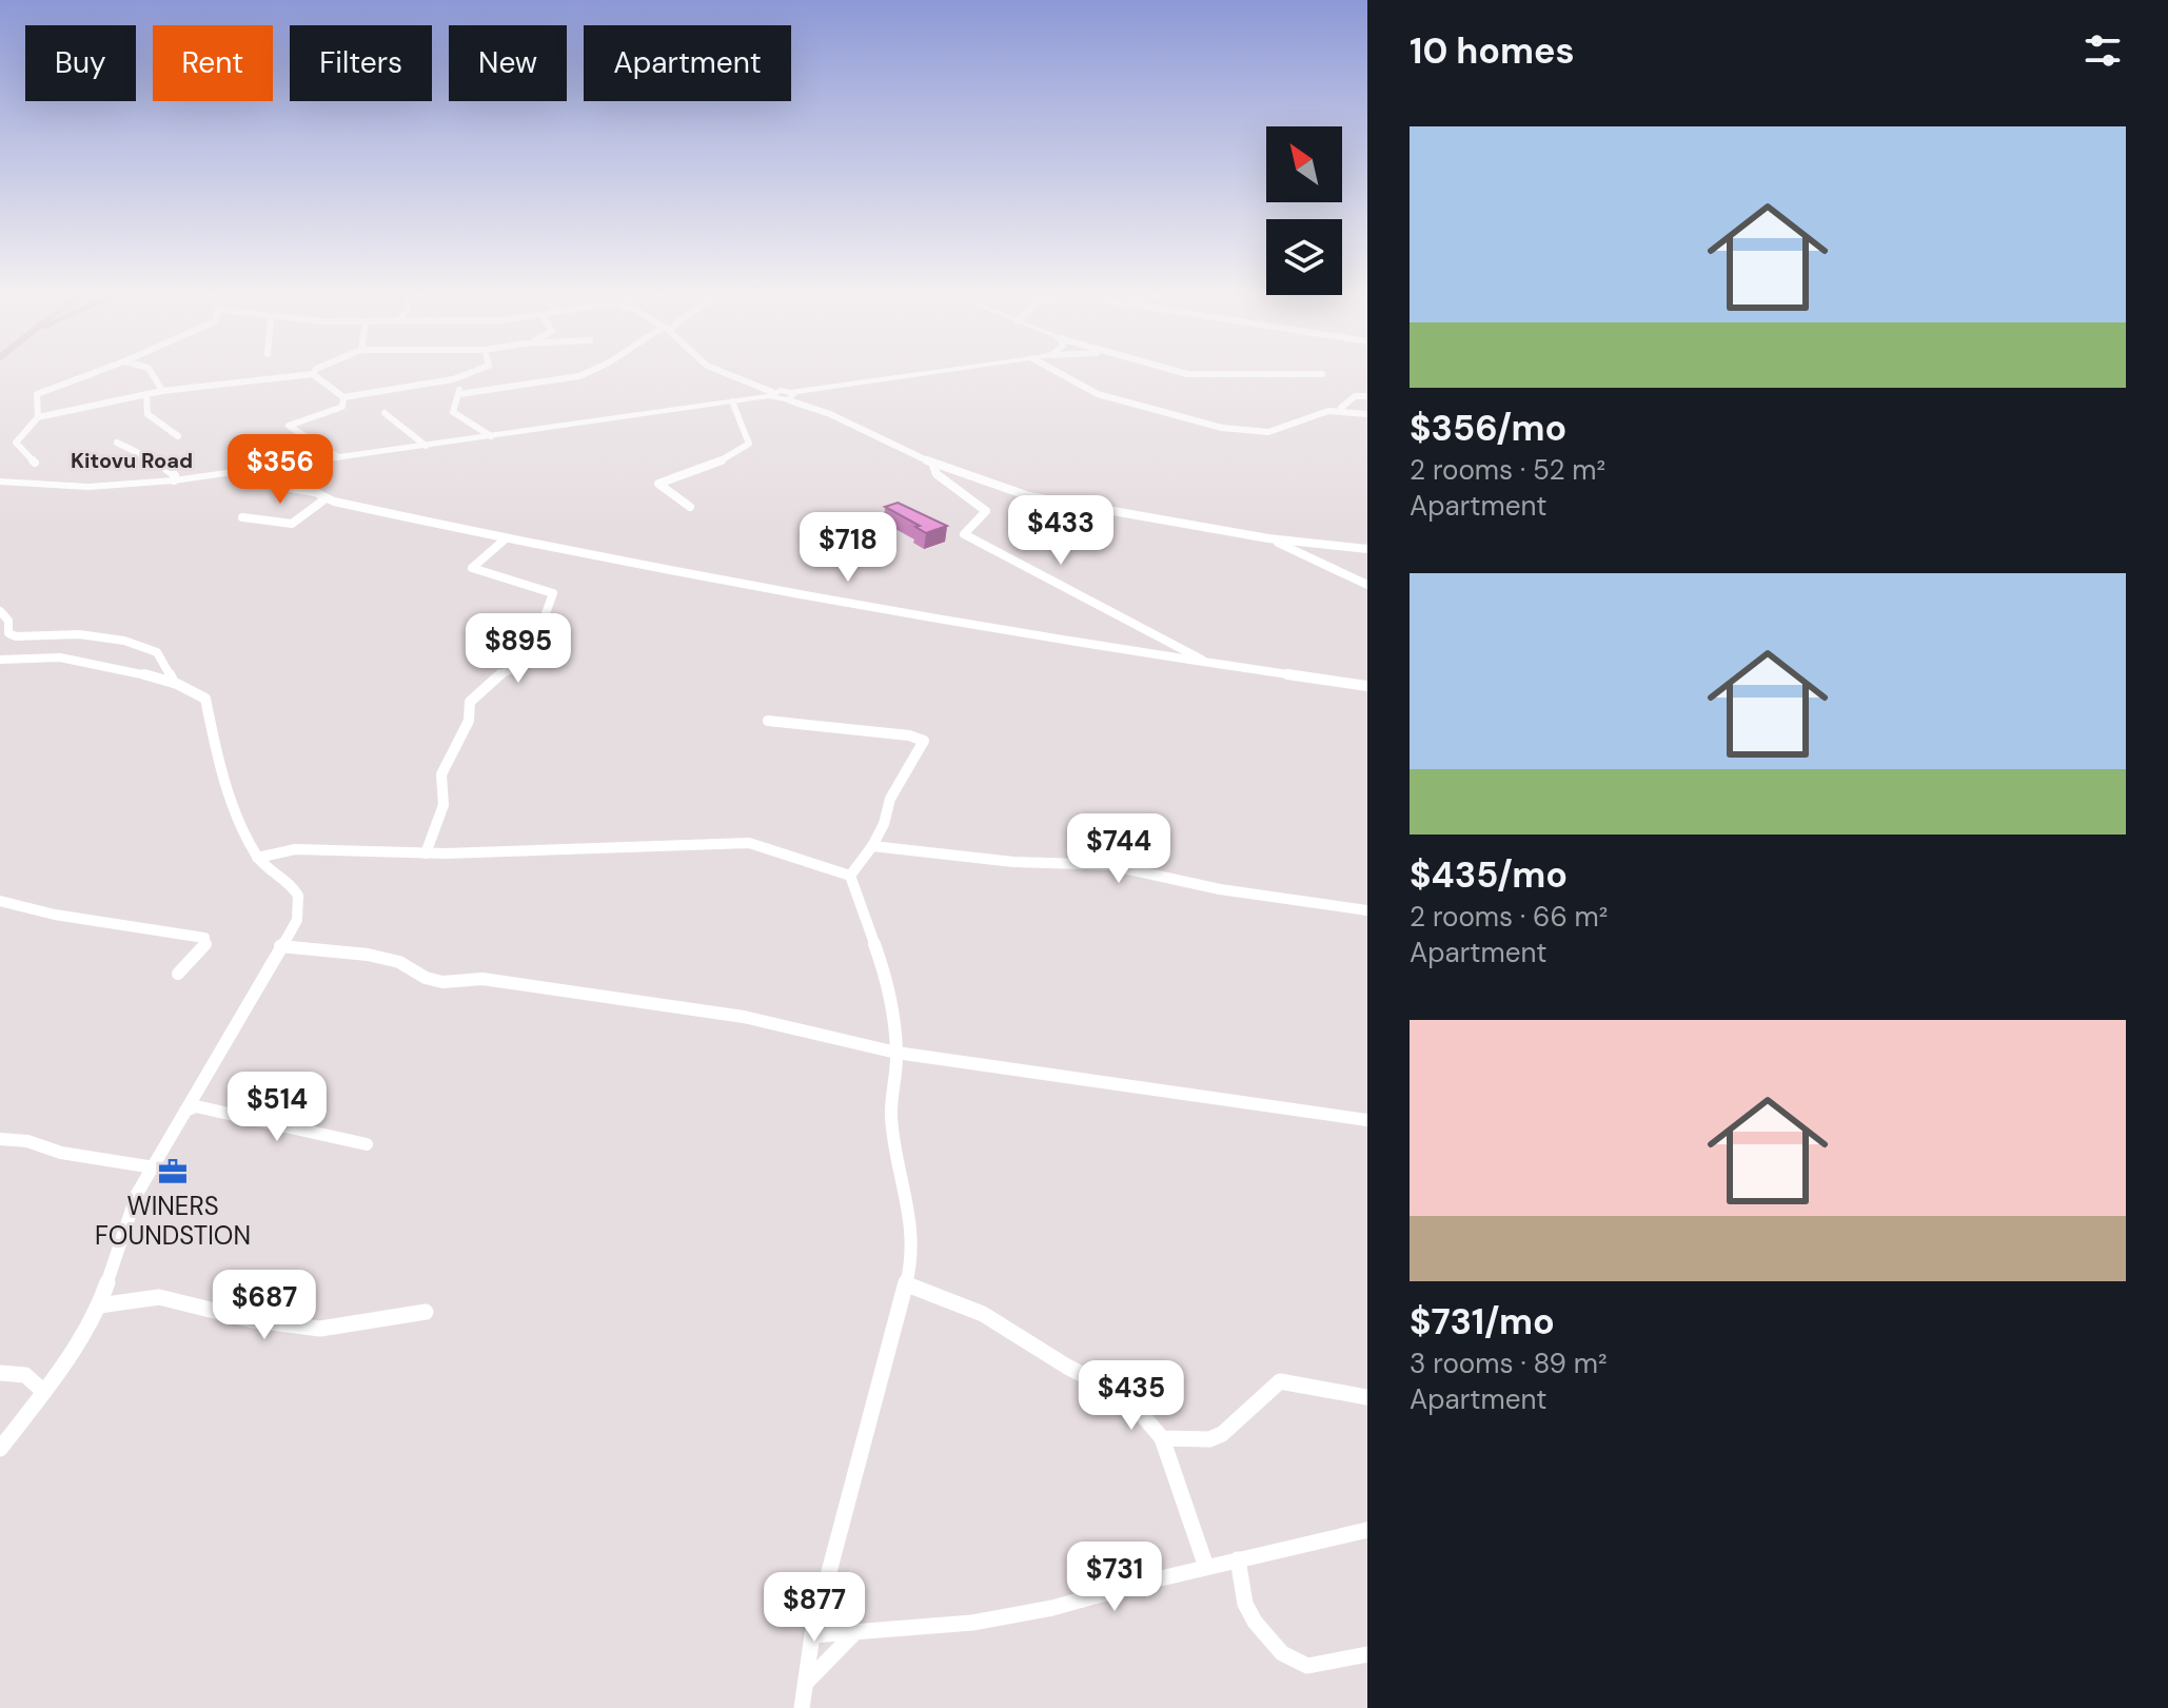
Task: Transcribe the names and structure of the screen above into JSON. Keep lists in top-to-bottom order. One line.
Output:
{"districts":["Kitovu Road"],"places":{"office":["WINERS FOUNDSTION"]},"north":"top left","page":{"heading":"10 homes","chip":["Buy","Rent","Filters","New","Apartment"],"list":[{"name":"$356/mo","note":"2 rooms · 52 m² · Apartment"},{"name":"$435/mo","note":"2 rooms · 66 m² · Apartment"},{"name":"$731/mo","note":"3 rooms · 89 m² · Apartment"}],"price":["$356","$433","$718","$895","$744","$514","$687","$435","$731","$877"]}}
